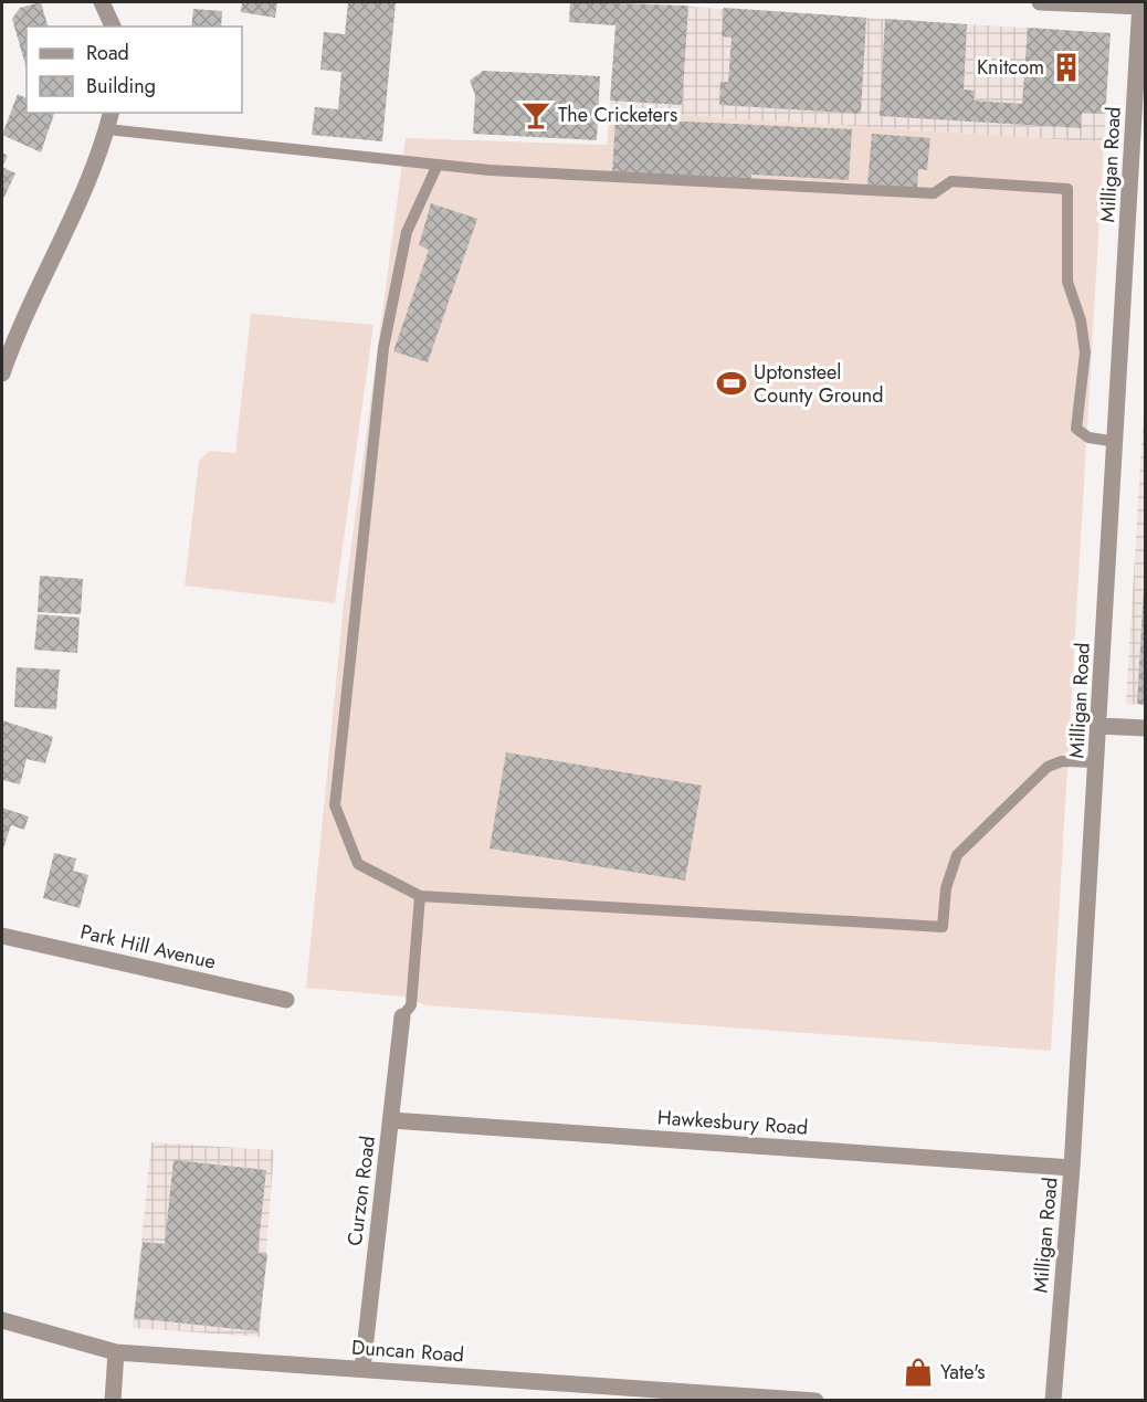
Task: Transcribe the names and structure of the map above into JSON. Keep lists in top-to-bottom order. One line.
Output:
{"streets":{"street":["Milligan Road","Park Hill Avenue","Hawkesbury Road","Curzon Road","Duncan Road"]},"crossings":[["Milligan Road","Hawkesbury Road"],["Hawkesbury Road","Curzon Road"],["Curzon Road","Duncan Road"]],"places":{"building":["Knitcom"],"bar":["The Cricketers"],"sports":["Uptonsteel County Ground"],"shop":["Yate's"]},"legend":["Road","Building"]}
